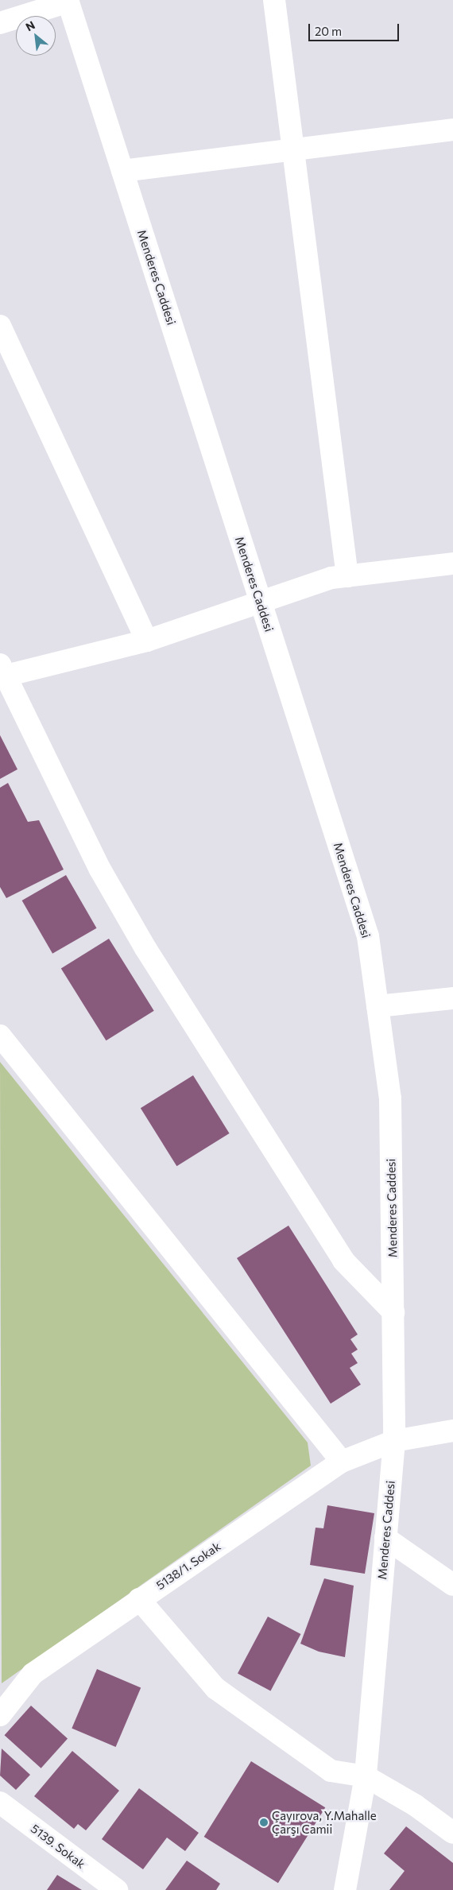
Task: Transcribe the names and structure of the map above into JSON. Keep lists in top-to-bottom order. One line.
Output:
{"streets":{"street":["Menderes Caddesi","5138/1. Sokak","5139. Sokak"]},"crossings":[["Menderes Caddesi","5138/1. Sokak"]],"places":["Çayırova, Y.Mahalle Çarşı Camii"],"scale_bar":"20 m","north":"top left"}
